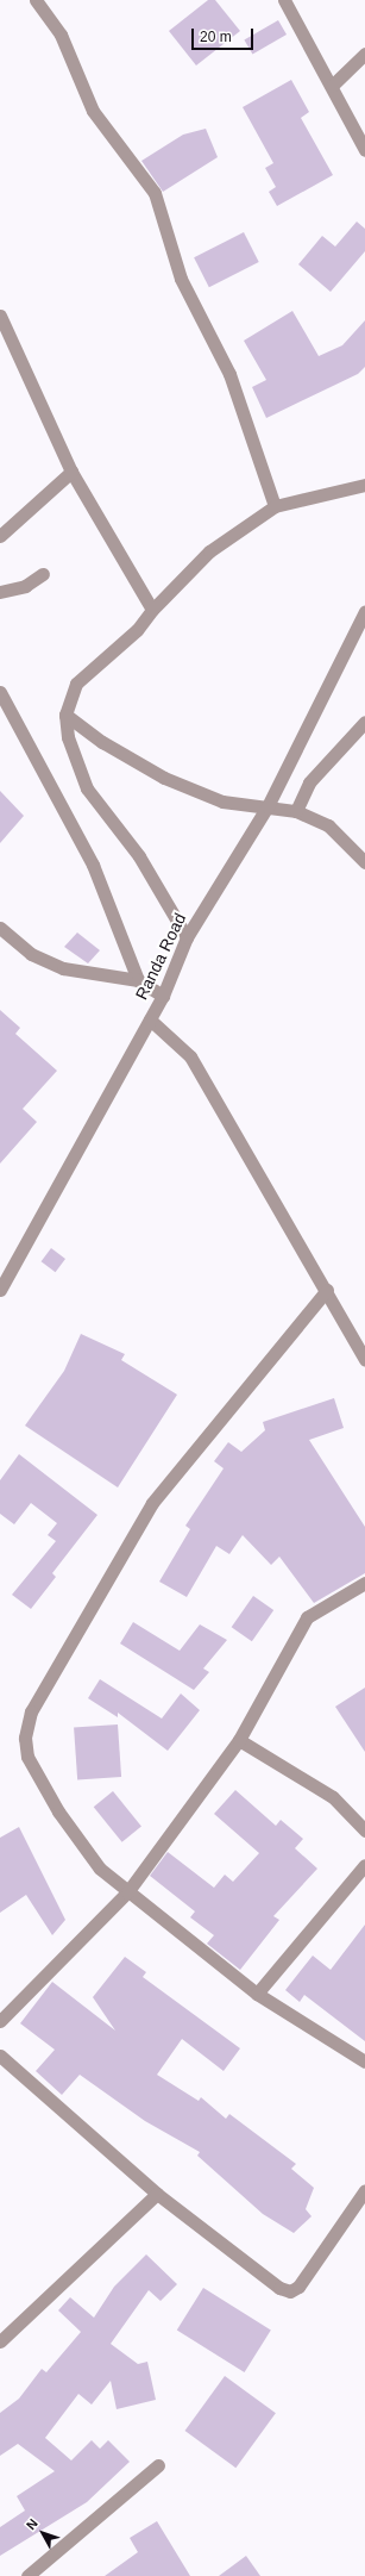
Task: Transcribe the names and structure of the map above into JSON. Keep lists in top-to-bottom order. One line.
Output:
{"streets":{"street":["Randa Road"]},"scale_bar":"20 m","north":"top left"}
